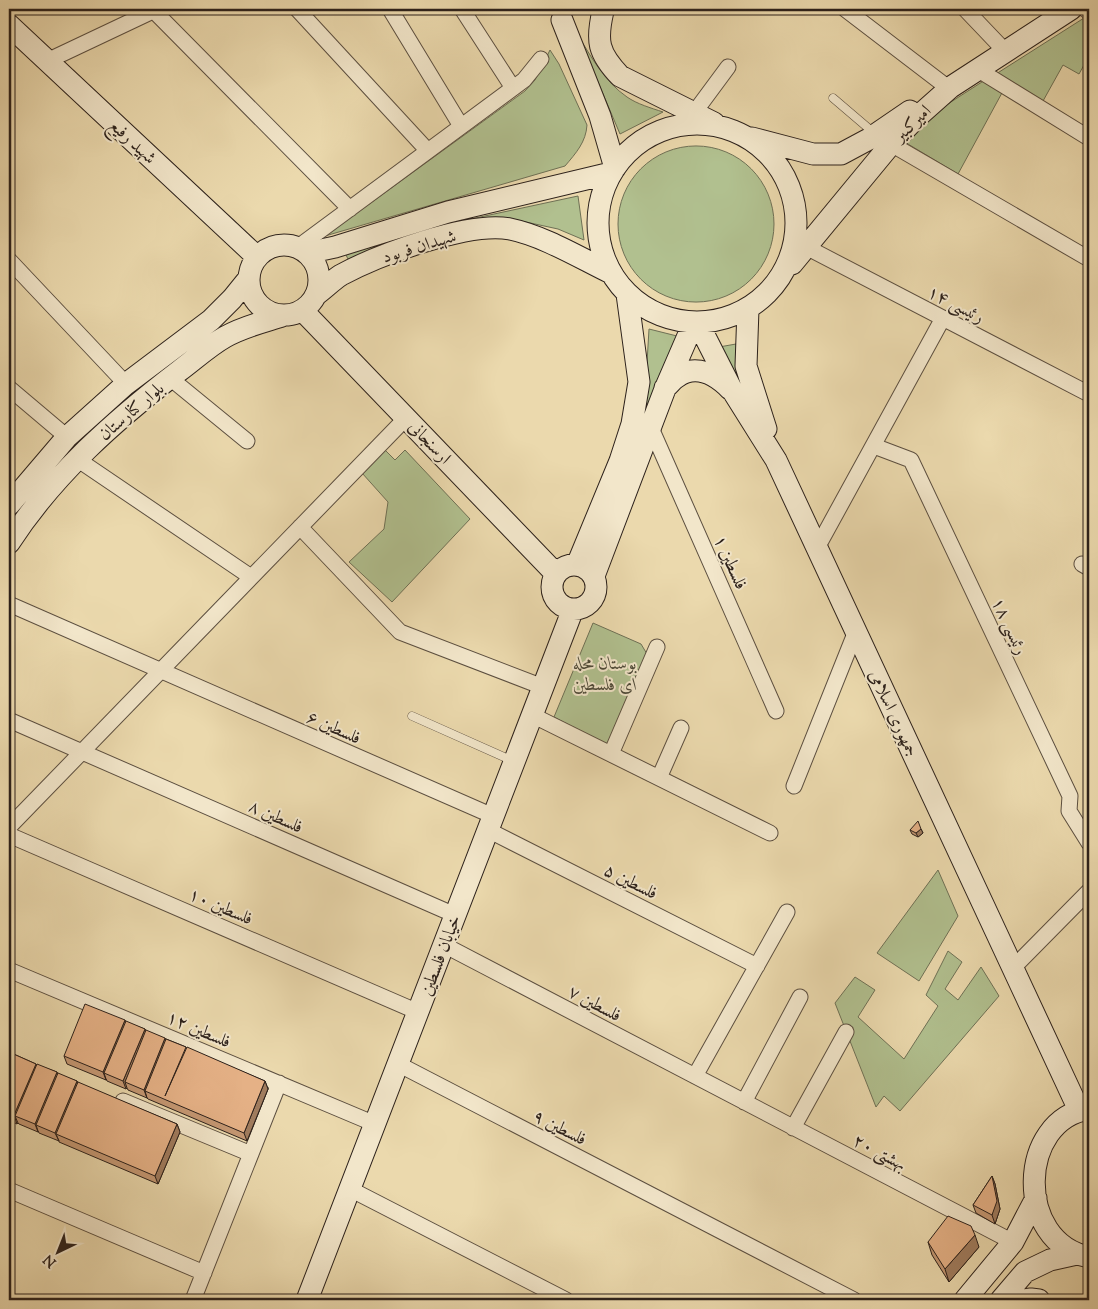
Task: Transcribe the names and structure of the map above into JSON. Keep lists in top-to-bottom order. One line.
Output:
{"streets":{"main road":["امیرکبیر","شهید رفیع","شهيدان فربود","بلوار کنارستان","ارسنجانی","جمهوری اسلامی","خیابان فلسطین"],"street":["رئیسی ۱۴","فلسطین ۱","رئیسی ۱۸","فلسطین ۶","فلسطین ۸","فلسطین ۵","فلسطین ۱۰","فلسطین ۷","فلسطین ۱۲","فلسطین ۹","بهشتی ۲۰"]},"crossings":[["امیرکبیر","رئیسی ۱۴"],["شهید رفیع","شهيدان فربود"],["شهید رفیع","بلوار کنارستان"],["شهید رفیع","ارسنجانی"],["شهيدان فربود","بلوار کنارستان"],["شهيدان فربود","ارسنجانی"],["بلوار کنارستان","ارسنجانی"],["ارسنجانی","خیابان فلسطین"],["فلسطین ۶","فلسطین ۵"],["فلسطین ۶","خیابان فلسطین"],["فلسطین ۸","خیابان فلسطین"],["فلسطین ۵","خیابان فلسطین"],["فلسطین ۱۰","خیابان فلسطین"],["خیابان فلسطین","فلسطین ۷"],["خیابان فلسطین","فلسطین ۱۲"],["خیابان فلسطین","فلسطین ۹"],["فلسطین ۷","بهشتی ۲۰"]],"parks":["بوستان محله ای فلسطین"],"north":"bottom left"}
